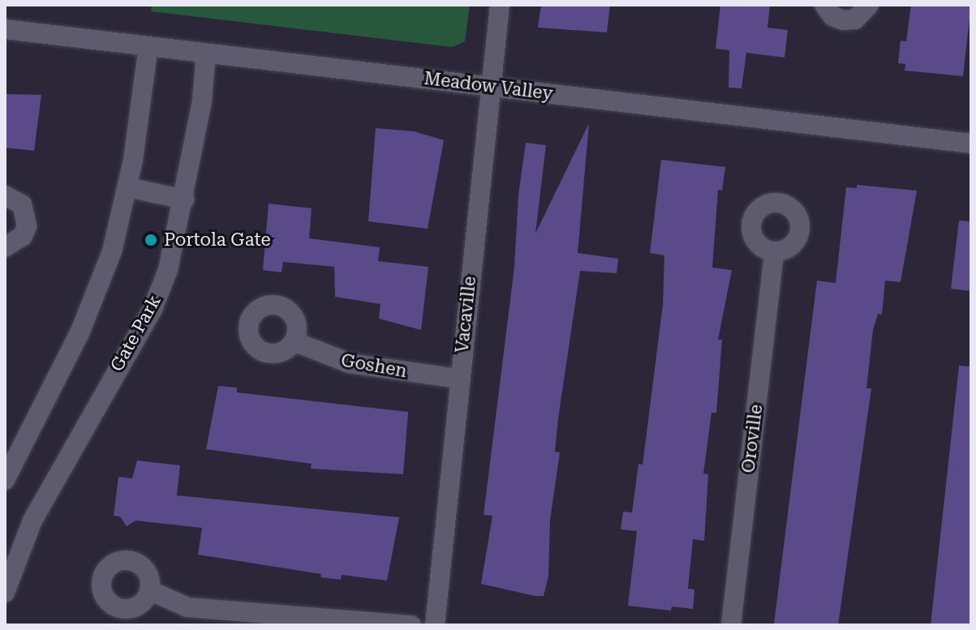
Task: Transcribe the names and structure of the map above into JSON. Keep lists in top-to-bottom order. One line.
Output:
{"streets":{"street":["Meadow Valley","Vacaville","Gate Park","Goshen","Oroville"]},"crossings":[["Meadow Valley","Vacaville"],["Meadow Valley","Gate Park"],["Vacaville","Goshen"]],"places":["Portola Gate"]}
